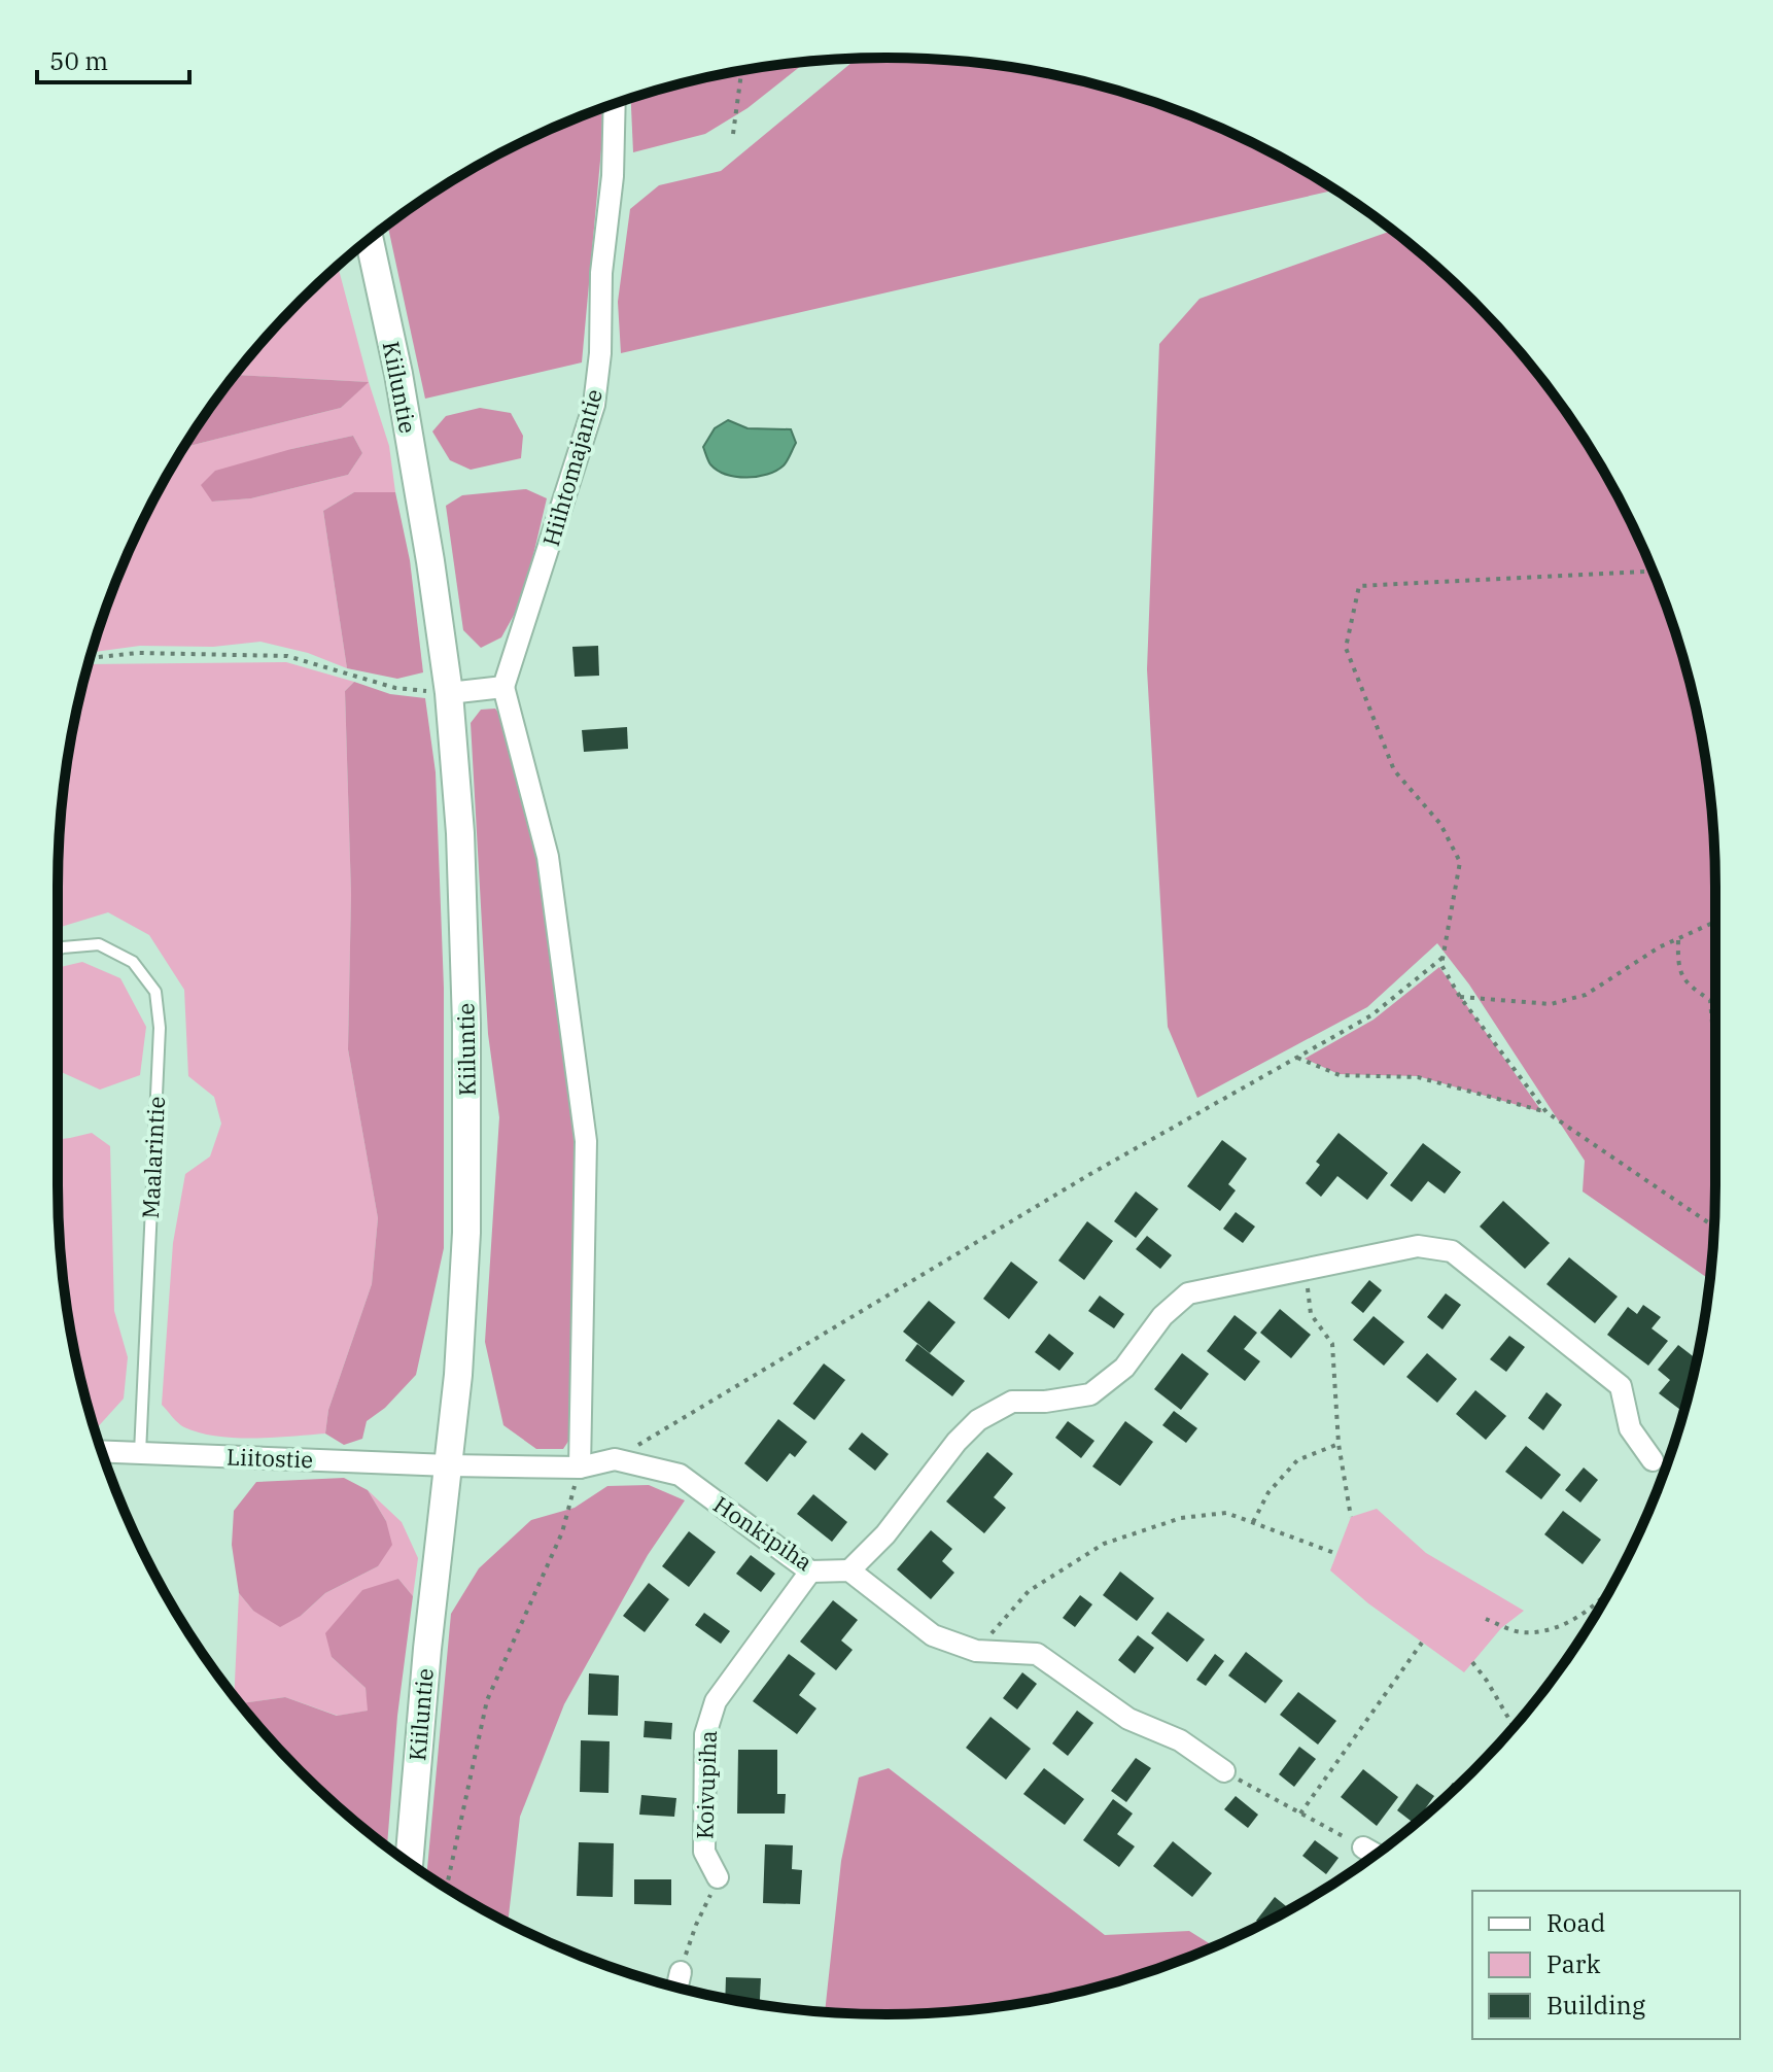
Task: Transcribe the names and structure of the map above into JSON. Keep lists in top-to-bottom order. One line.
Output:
{"streets":{"street":["Kiiluntie","Hiihtomajantie","Liitostie","Honkipiha","Koivupiha"],"lane":["Maalarintie"]},"crossings":[["Kiiluntie","Liitostie"],["Kiiluntie","Honkipiha"],["Maalarintie","Liitostie"],["Liitostie","Honkipiha"],["Honkipiha","Koivupiha"]],"legend":["Road","Park","Building"],"scale_bar":"50 m"}
